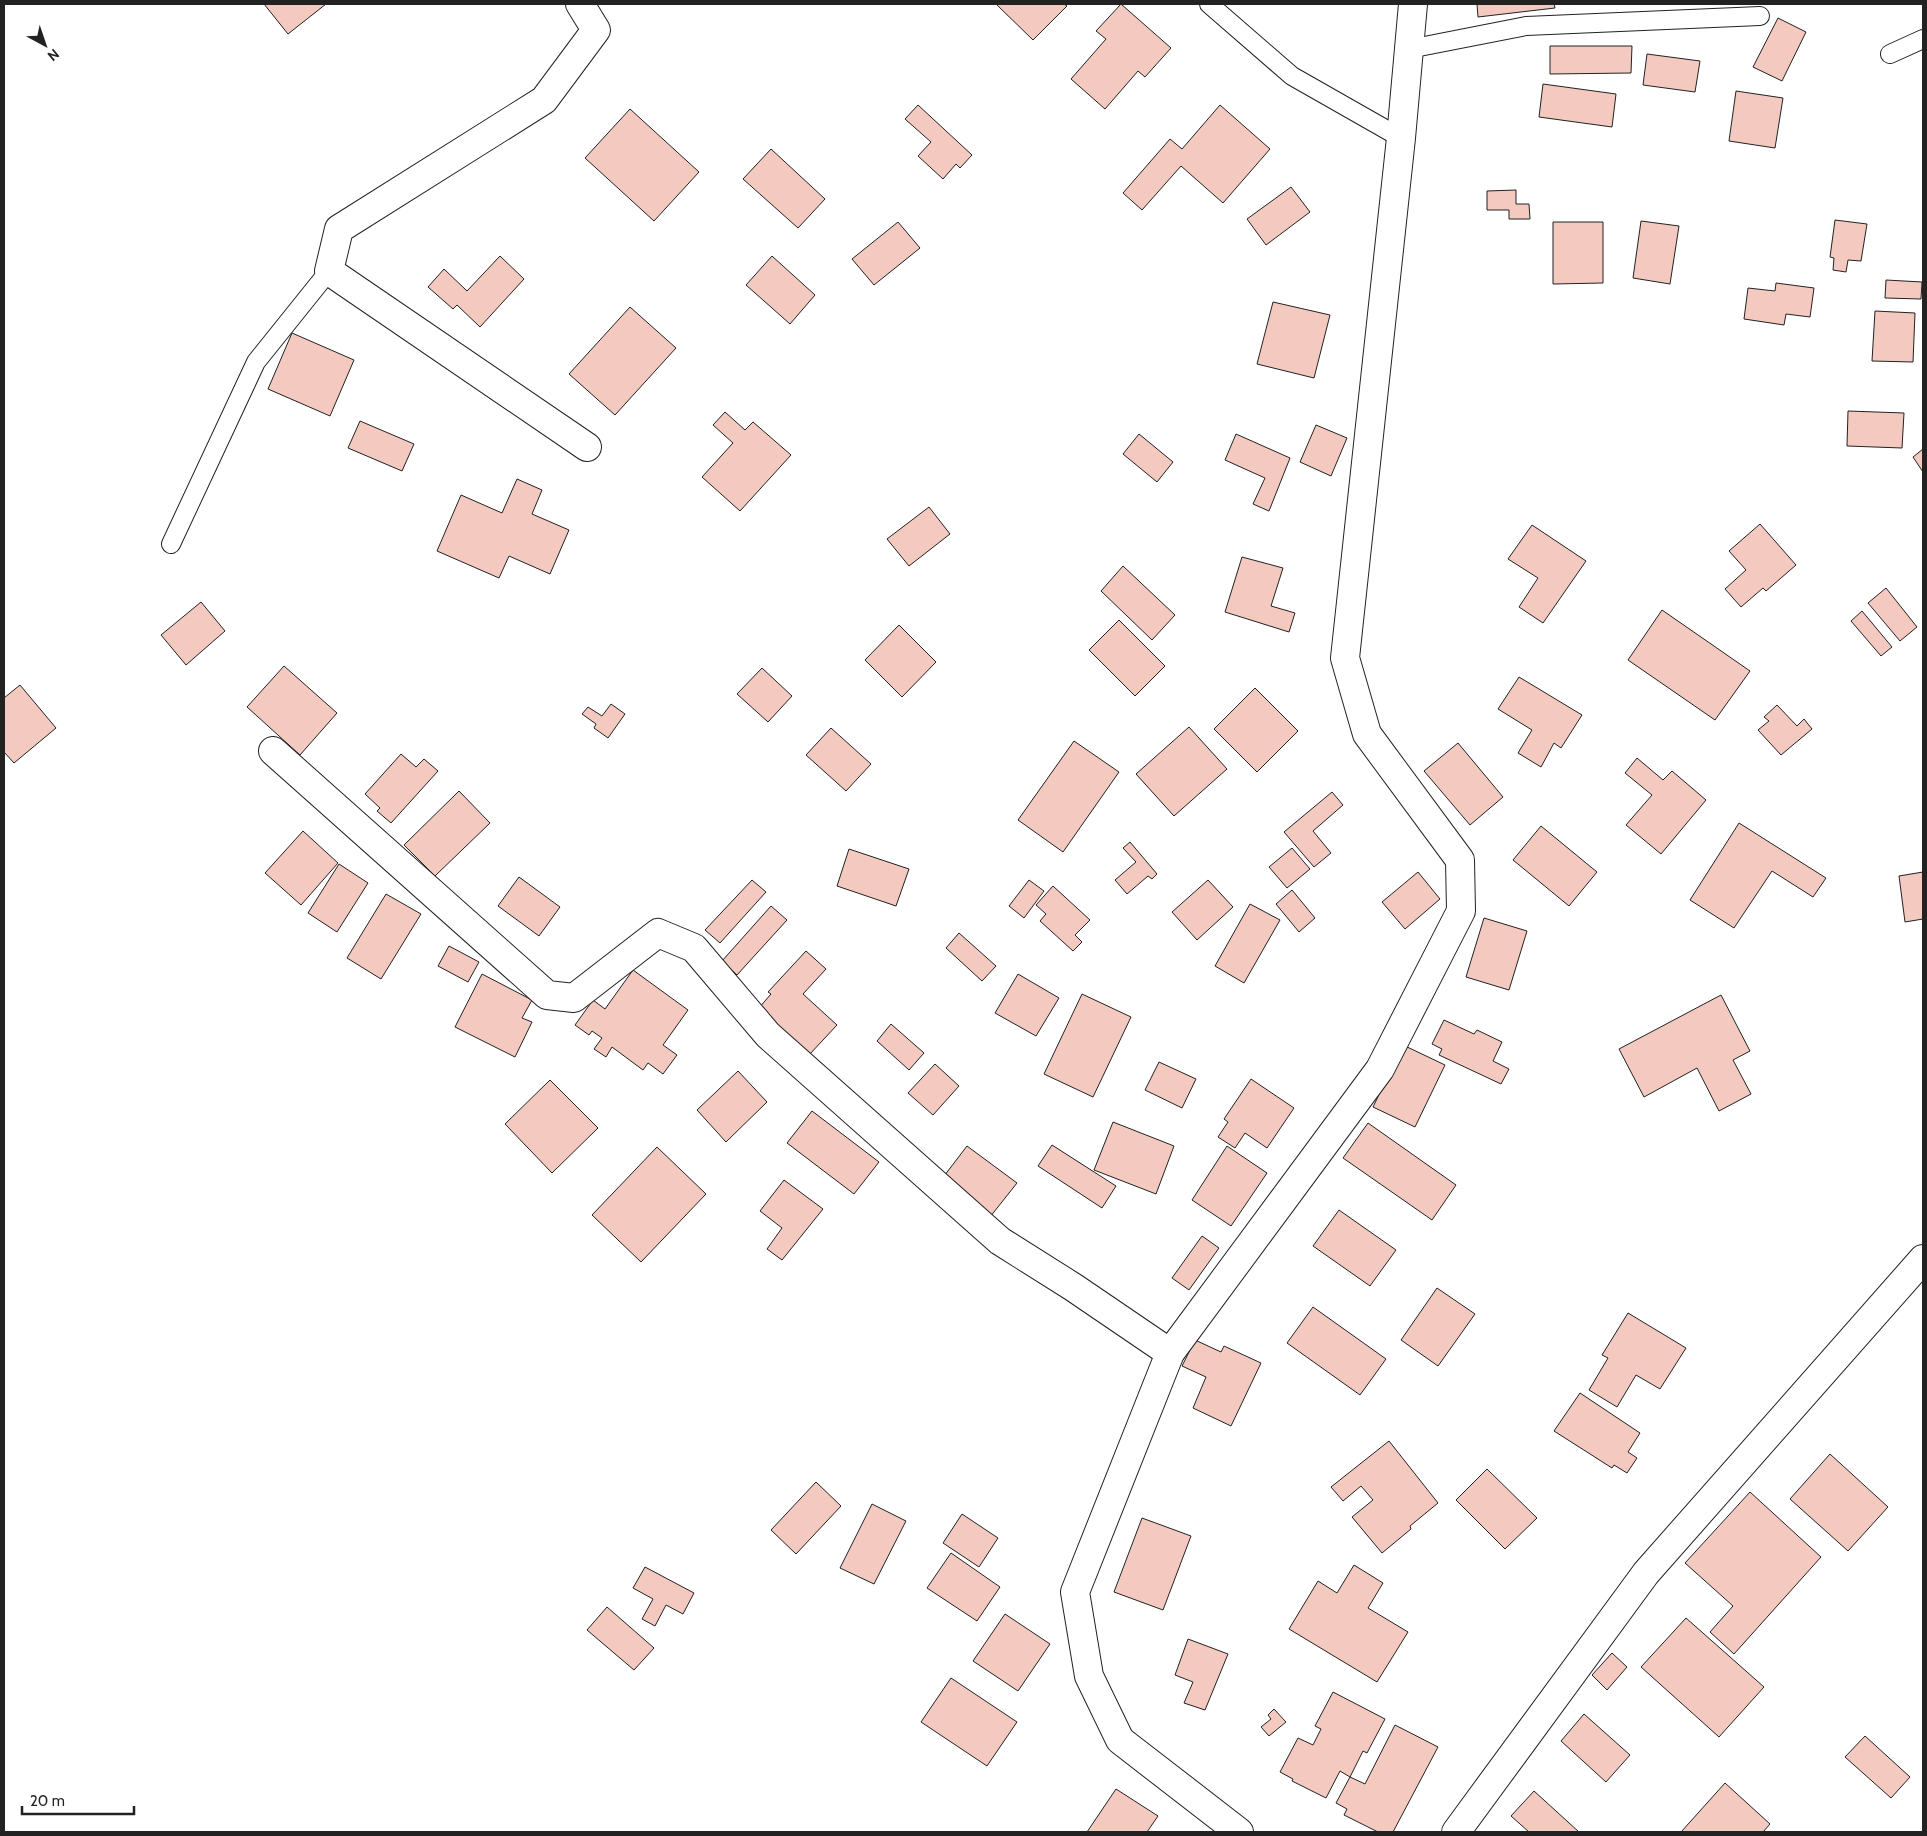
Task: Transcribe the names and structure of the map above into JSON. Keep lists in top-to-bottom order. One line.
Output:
{"scale_bar":"20 m","north":"bottom right"}
